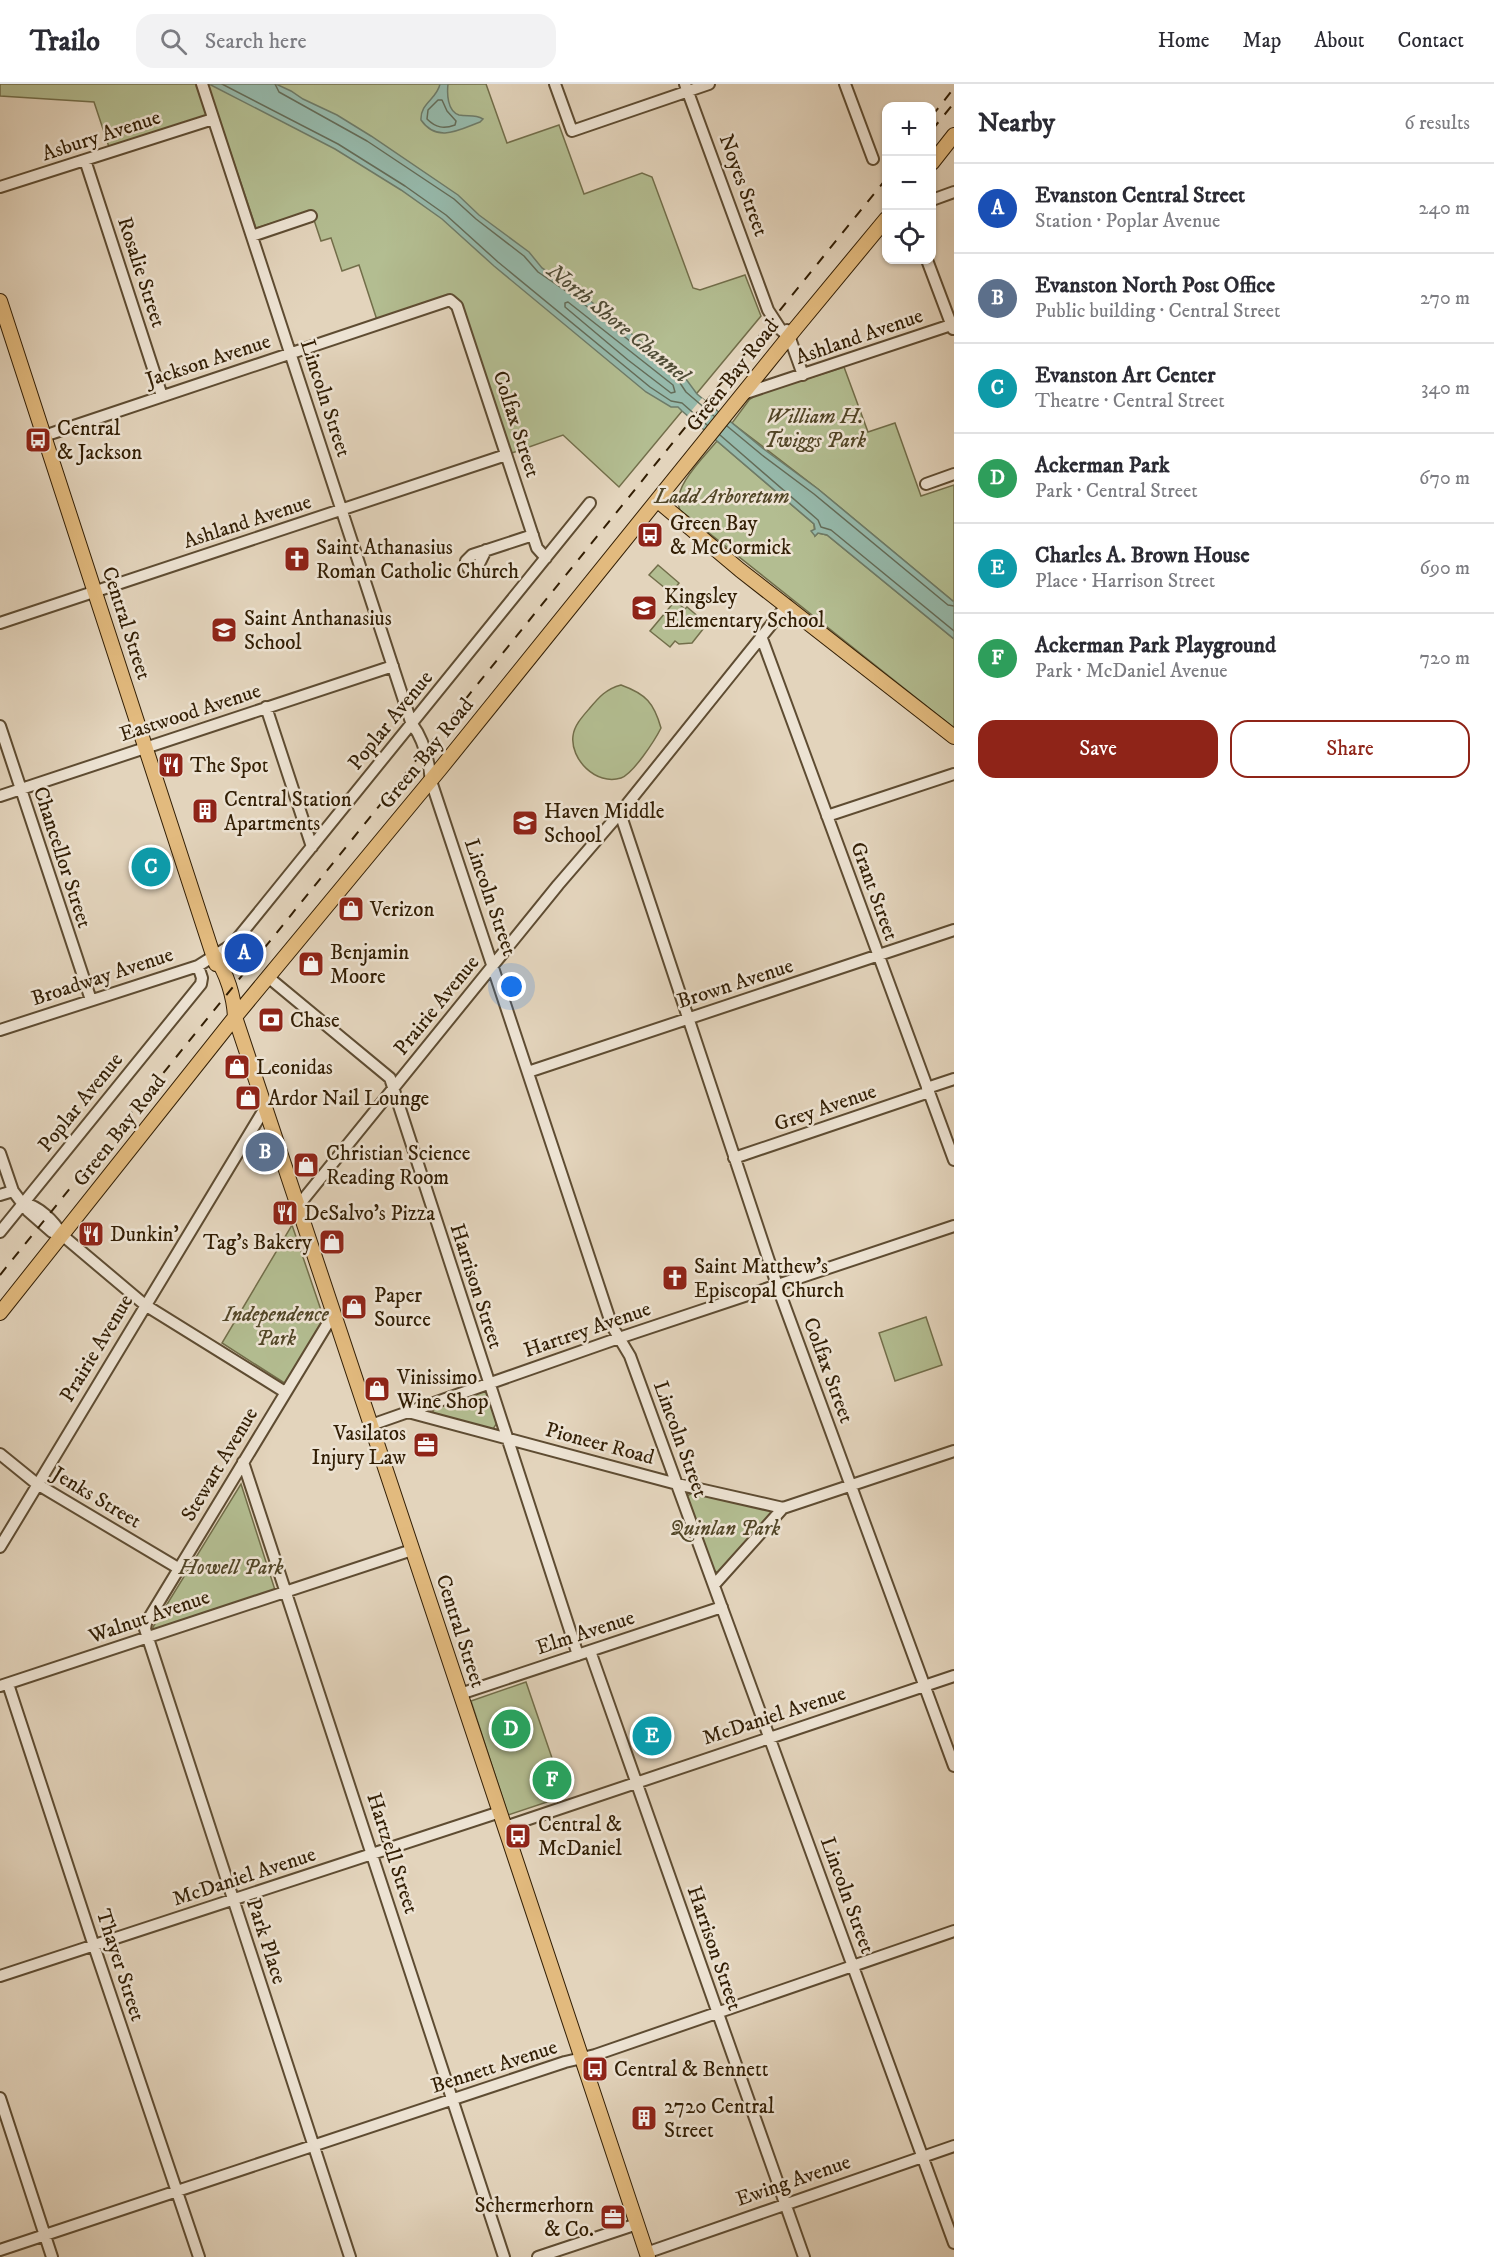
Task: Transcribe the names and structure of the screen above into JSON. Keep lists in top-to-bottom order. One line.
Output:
{"streets":{"main road":["Green Bay Road","Central Street"],"street":["Asbury Avenue","Noyes Street","Rosalie Street","Ashland Avenue","Jackson Avenue","Lincoln Street","Colfax Street","Eastwood Avenue","Poplar Avenue","Chancellor Street","Grant Street","Broadway Avenue","Brown Avenue","Prairie Avenue","Grey Avenue","Harrison Street","Hartrey Avenue","Pioneer Road","Stewart Avenue","Jenks Street","Walnut Avenue","Elm Avenue","McDaniel Avenue","Hartzell Street","Park Place","Thayer Street","Bennett Avenue","Ewing Avenue"]},"crossings":[["Asbury Avenue","Rosalie Street"],["Asbury Avenue","Lincoln Street"],["Noyes Street","Ashland Avenue"],["Noyes Street","Green Bay Road"],["Rosalie Street","Jackson Avenue"],["Ashland Avenue","Green Bay Road"],["Ashland Avenue","Lincoln Street"],["Ashland Avenue","Colfax Street"],["Ashland Avenue","Central Street"],["Jackson Avenue","Lincoln Street"],["Jackson Avenue","Colfax Street"],["Jackson Avenue","Central Street"],["Green Bay Road","Lincoln Street"],["Green Bay Road","Central Street"],["Green Bay Road","Harrison Street"],["Lincoln Street","Eastwood Avenue"],["Lincoln Street","Poplar Avenue"],["Lincoln Street","Brown Avenue"],["Lincoln Street","Prairie Avenue"],["Lincoln Street","Hartrey Avenue"],["Lincoln Street","Pioneer Road"],["Lincoln Street","Elm Avenue"],["Lincoln Street","McDaniel Avenue"],["Lincoln Street","Bennett Avenue"],["Lincoln Street","Ewing Avenue"],["Colfax Street","Poplar Avenue"],["Colfax Street","Brown Avenue"],["Colfax Street","Prairie Avenue"],["Colfax Street","Grey Avenue"],["Colfax Street","Hartrey Avenue"],["Colfax Street","McDaniel Avenue"],["Central Street","Eastwood Avenue"],["Central Street","Poplar Avenue"],["Central Street","Broadway Avenue"],["Central Street","Prairie Avenue"],["Central Street","Hartrey Avenue"],["Central Street","Stewart Avenue"],["Central Street","Walnut Avenue"],["Central Street","Elm Avenue"],["Central Street","McDaniel Avenue"],["Central Street","Bennett Avenue"],["Central Street","Ewing Avenue"],["Eastwood Avenue","Chancellor Street"],["Poplar Avenue","Broadway Avenue"],["Chancellor Street","Broadway Avenue"],["Grant Street","Brown Avenue"],["Grant Street","Prairie Avenue"],["Grant Street","Grey Avenue"],["Prairie Avenue","Harrison Street"],["Prairie Avenue","Jenks Street"],["Harrison Street","Hartrey Avenue"],["Harrison Street","Pioneer Road"],["Harrison Street","Elm Avenue"],["Harrison Street","McDaniel Avenue"],["Harrison Street","Bennett Avenue"],["Harrison Street","Ewing Avenue"],["Hartrey Avenue","Pioneer Road"],["Stewart Avenue","Jenks Street"],["Stewart Avenue","Walnut Avenue"],["Stewart Avenue","Hartzell Street"],["Stewart Avenue","Park Place"],["Walnut Avenue","Hartzell Street"],["Walnut Avenue","Park Place"],["Walnut Avenue","Thayer Street"],["McDaniel Avenue","Hartzell Street"],["McDaniel Avenue","Park Place"],["McDaniel Avenue","Thayer Street"],["Hartzell Street","Bennett Avenue"],["Park Place","Bennett Avenue"],["Thayer Street","Bennett Avenue"]],"water":["North Shore Channel"],"parks":["William H. Twiggs Park","Ladd Arboretum","Independence Park","Quinlan Park","Howell Park"],"places":{"bus stop":["Central & Jackson","Green Bay & McCormick","Central & McDaniel","Central & Bennett"],"church":["Saint Athanasius Roman Catholic Church","Saint Matthew's Episcopal Church"],"school or university":["Kingsley Elementary School","Saint Anthanasius School","Haven Middle School"],"restaurant":["The Spot","DeSalvo's Pizza","Dunkin'"],"building":["Central Station Apartments","2720 Central Street"],"shop":["Verizon","Benjamin Moore","Leonidas","Ardor Nail Lounge","Christian Science Reading Room","Tag's Bakery","Paper Source","Vinissimo Wine Shop"],"bank":["Chase"],"office":["Vasilatos Injury Law","Schermerhorn & Co."]},"page":{"header":"Trailo","search":"Search here","nav":["Home","Map","About","Contact"],"heading":["Nearby","6 results"],"map_buttons":["+","−"],"list":[{"mark":"A","name":"Evanston Central Street","note":"Station · Poplar Avenue","value":"240 m"},{"mark":"B","name":"Evanston North Post Office","note":"Public building · Central Street","value":"270 m"},{"mark":"C","name":"Evanston Art Center","note":"Theatre · Central Street","value":"340 m"},{"mark":"D","name":"Ackerman Park","note":"Park · Central Street","value":"670 m"},{"mark":"E","name":"Charles A. Brown House","note":"Place · Harrison Street","value":"690 m"},{"mark":"F","name":"Ackerman Park Playground","note":"Park · McDaniel Avenue","value":"720 m"}],"buttons":["Save","Share"],"pins":["C","A","B","D","E","F"]}}
